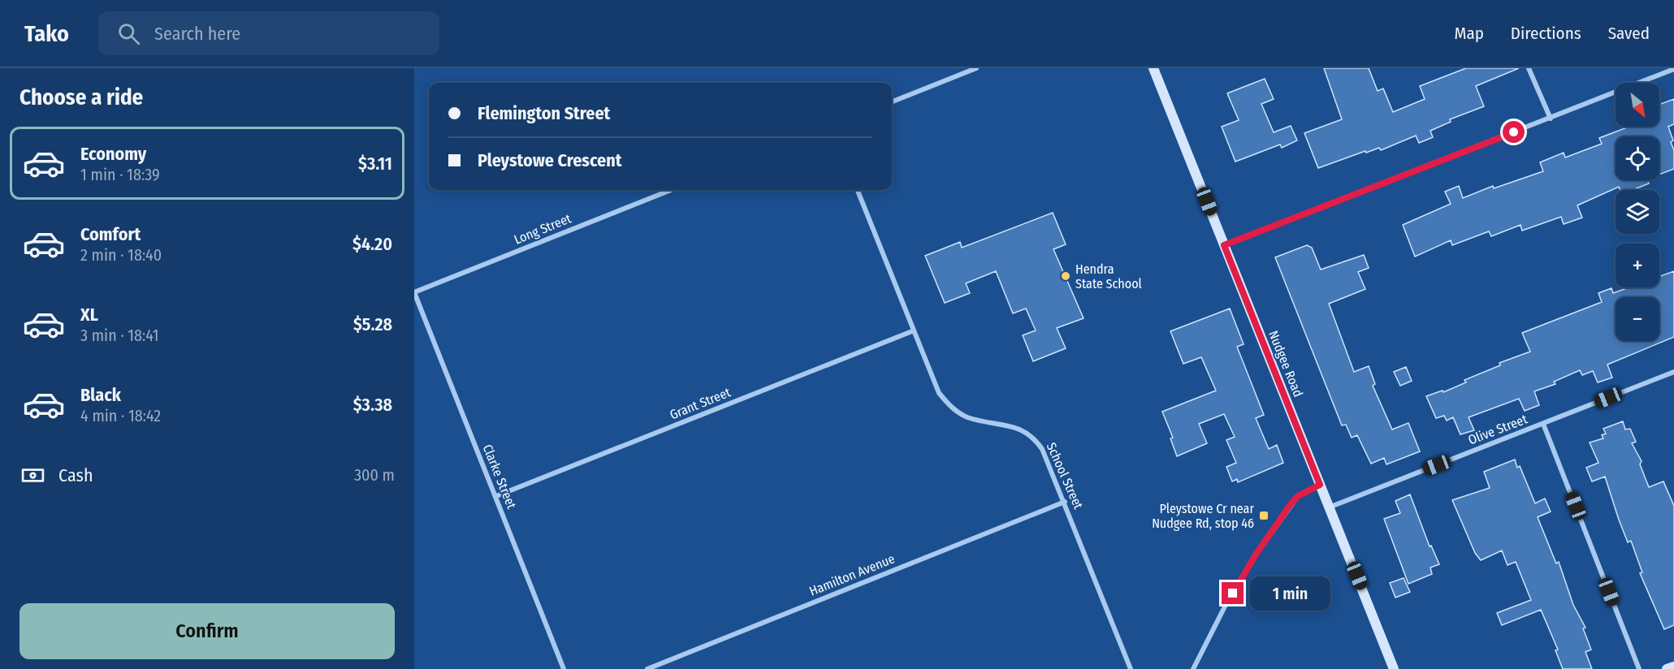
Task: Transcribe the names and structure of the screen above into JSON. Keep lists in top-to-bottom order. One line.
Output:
{"streets":{"main road":["Nudgee Road"],"street":["Long Street","Grant Street","Olive Street","School Street","Clarke Street","Hamilton Avenue"]},"crossings":[["Long Street","Clarke Street"],["Nudgee Road","Olive Street"],["Grant Street","School Street"],["Grant Street","Clarke Street"],["School Street","Hamilton Avenue"]],"places":{"other":["Hendra State School"],"transit":["Pleystowe Cr near Nudgee Rd, stop 46"]},"north":"bottom right","page":{"header":"Tako","search":"Search here","nav":["Map","Directions","Saved"],"heading":"Choose a ride","map_buttons":["+","−"],"banner":["Flemington Street","Pleystowe Crescent"],"list":[{"name":"Economy","note":"1 min · 18:39","value":"$3.11"},{"name":"Comfort","note":"2 min · 18:40","value":"$4.20"},{"name":"XL","note":"3 min · 18:41","value":"$5.28"},{"name":"Black","note":"4 min · 18:42","value":"$3.38"}],"pay":["Cash","300 m"],"bubble":"1 min","buttons":"Confirm"}}
